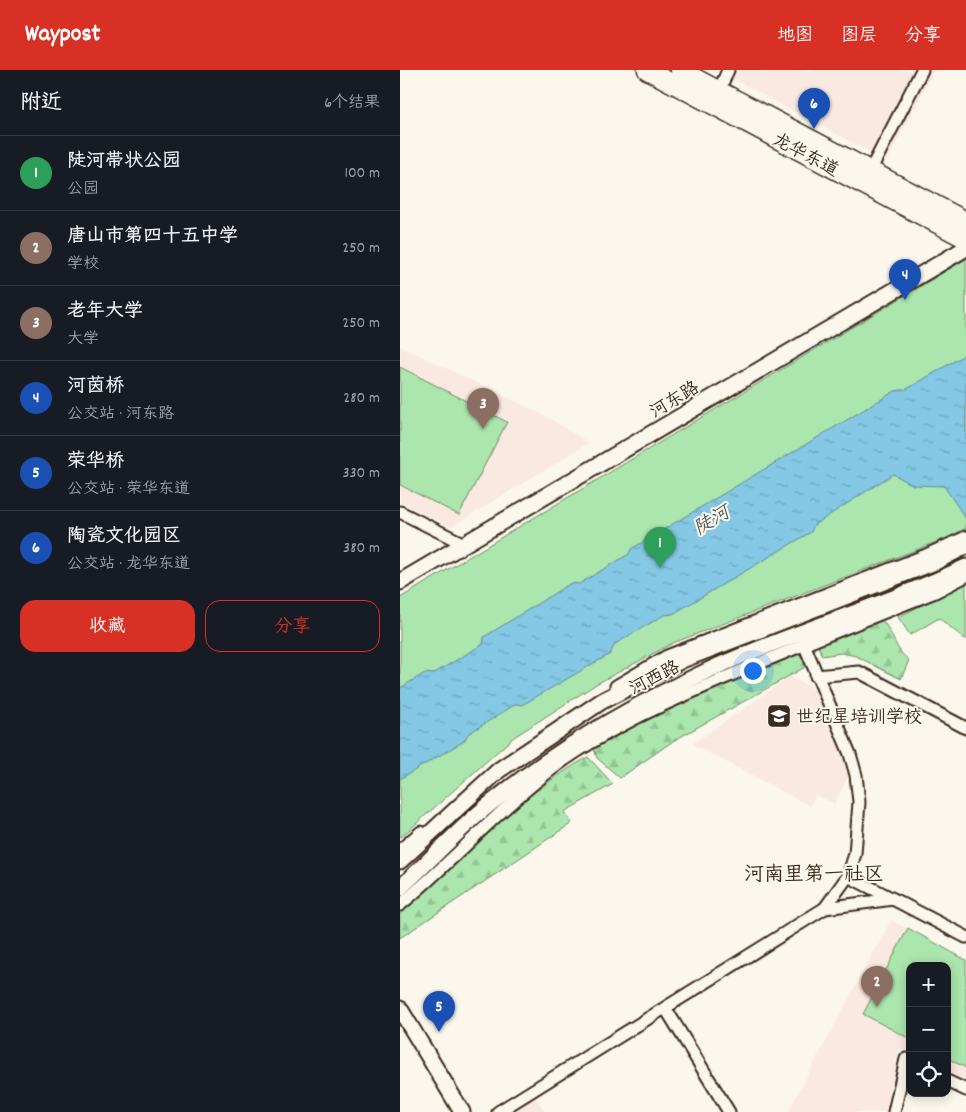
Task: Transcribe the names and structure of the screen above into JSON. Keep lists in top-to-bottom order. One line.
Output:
{"streets":{"main road":["龙华东道","河东路","河西路"]},"districts":["河南里第一社区"],"water":["陡河"],"places":{"school or university":["世纪星培训学校"]},"page":{"header":"Waypost","nav":["地图","图层","分享"],"heading":["附近","6个结果"],"pins":["6","4","3","1","2","5"],"list":[{"mark":"1","name":"陡河带状公园","note":"公园","value":"100 m"},{"mark":"2","name":"唐山市第四十五中学","note":"学校","value":"250 m"},{"mark":"3","name":"老年大学","note":"大学","value":"250 m"},{"mark":"4","name":"河茵桥","note":"公交站 · 河东路","value":"280 m"},{"mark":"5","name":"荣华桥","note":"公交站 · 荣华东道","value":"330 m"},{"mark":"6","name":"陶瓷文化园区","note":"公交站 · 龙华东道","value":"380 m"}],"buttons":["收藏","分享"],"map_buttons":["+","−"]}}
